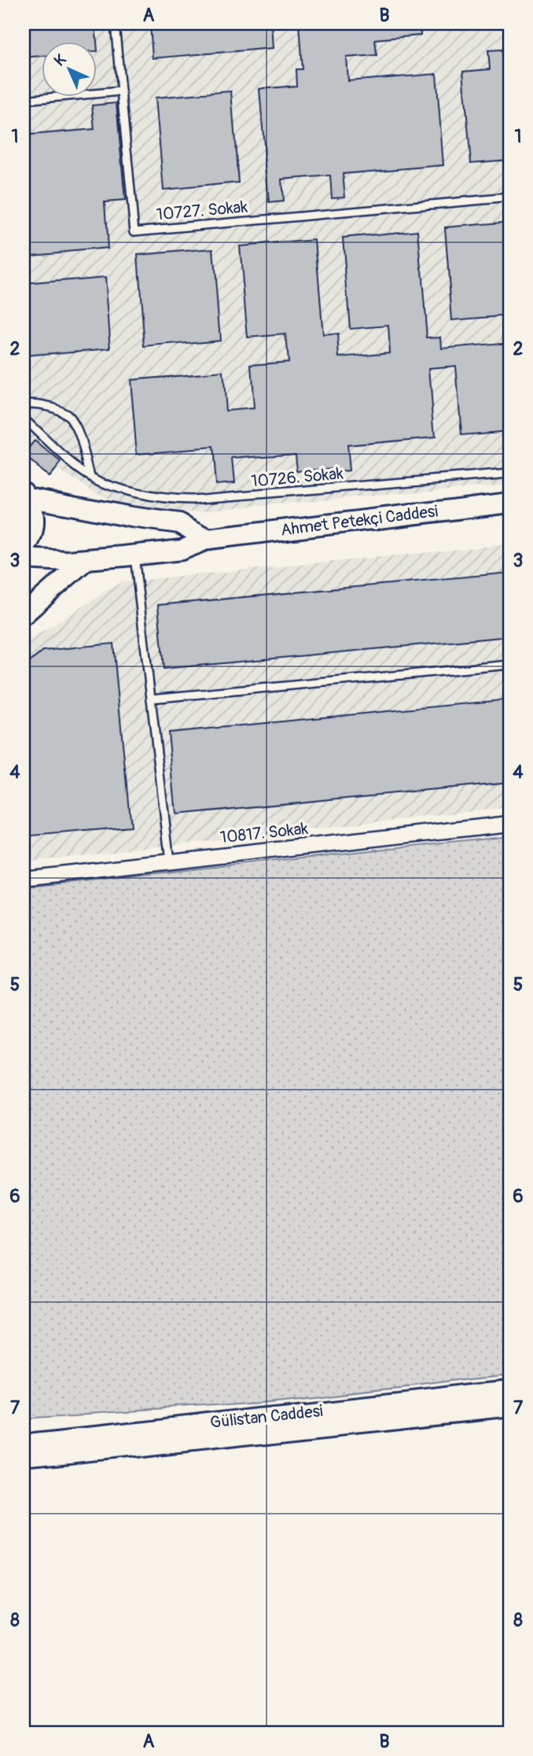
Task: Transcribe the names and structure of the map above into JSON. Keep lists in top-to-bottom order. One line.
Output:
{"streets":{"main road":["Ahmet Petekçi Caddesi","Gülistan Caddesi"],"street":["10817. Sokak"],"lane":["10727. Sokak","10726. Sokak"]},"north":"top left","grid":{"columns":["A","B"],"rows":["1","2","3","4","5","6","7","8"]}}
